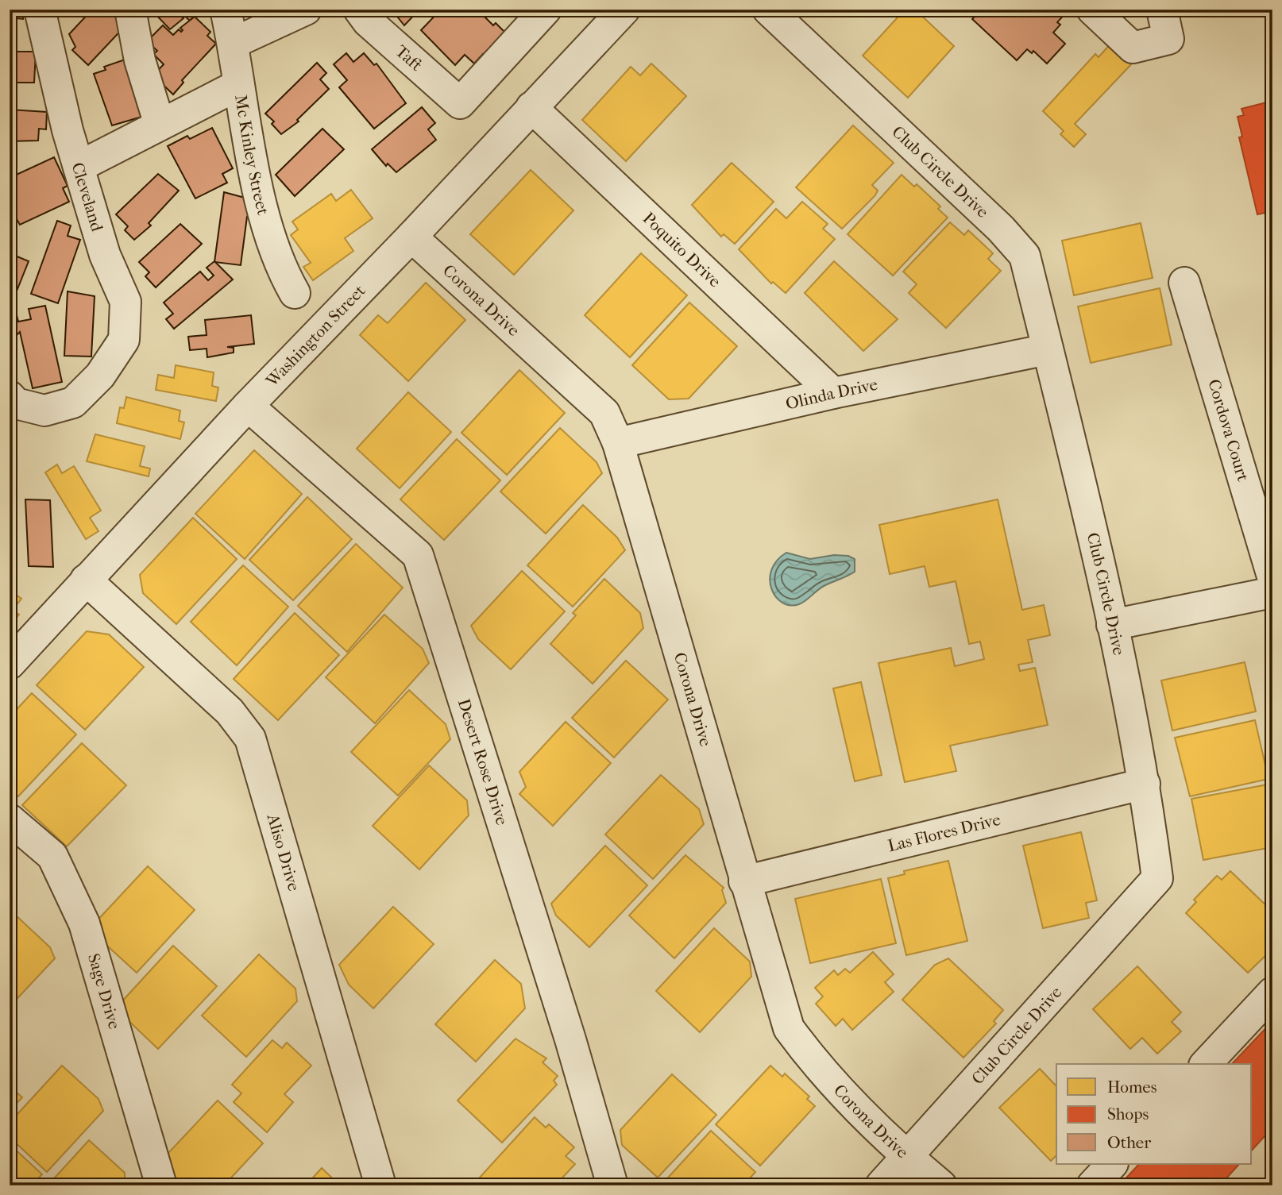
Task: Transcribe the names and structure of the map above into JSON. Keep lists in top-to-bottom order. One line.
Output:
{"streets":{"street":["Taft","Mc Kinley Street","Club Circle Drive","Cleveland","Poquito Drive","Corona Drive","Washington Street","Olinda Drive","Cordova Court","Desert Rose Drive","Las Flores Drive","Aliso Drive","Sage Drive"]},"crossings":[["Club Circle Drive","Corona Drive"],["Club Circle Drive","Olinda Drive"],["Club Circle Drive","Las Flores Drive"],["Poquito Drive","Washington Street"],["Poquito Drive","Olinda Drive"],["Corona Drive","Washington Street"],["Corona Drive","Olinda Drive"],["Corona Drive","Las Flores Drive"],["Washington Street","Desert Rose Drive"],["Washington Street","Aliso Drive"]],"legend":["Homes","Shops","Other"]}
